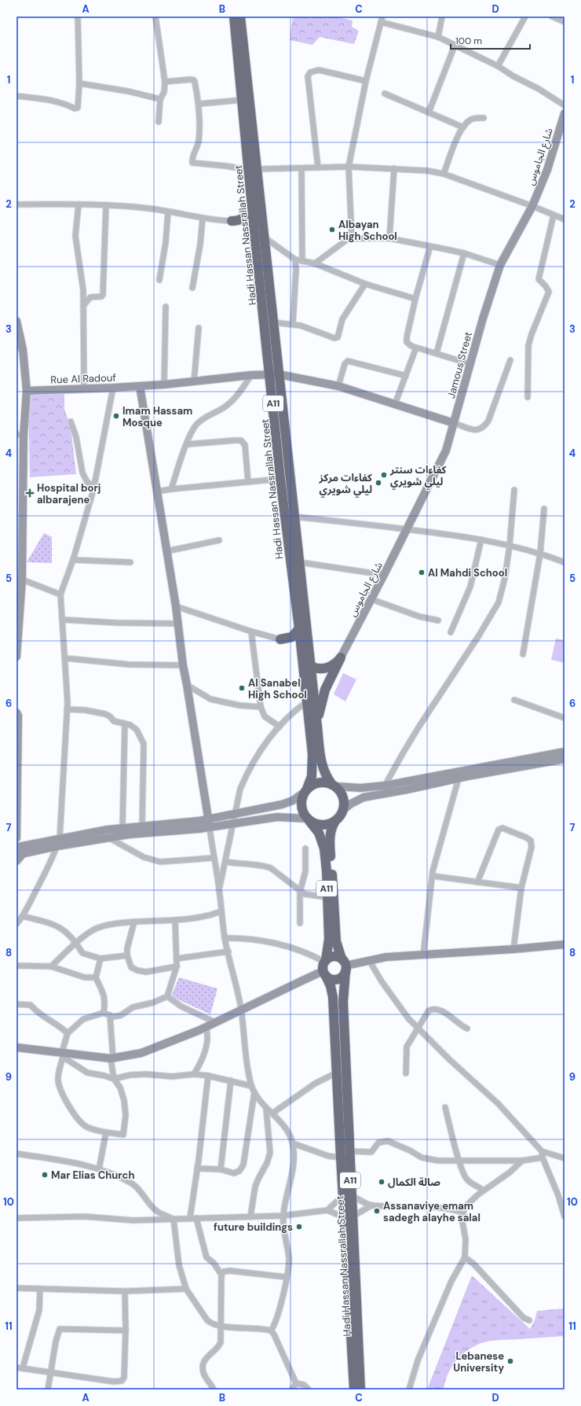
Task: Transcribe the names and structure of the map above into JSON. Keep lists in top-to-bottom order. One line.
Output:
{"streets":{"highway":["Hadi Hassan Nassrallah Street","A11"],"street":["شارع الجاموس","Jamous Street","Rue Al Radouf"]},"crossings":[["شارع الجاموس","Jamous Street"],["Hadi Hassan Nassrallah Street","Rue Al Radouf"],["Hadi Hassan Nassrallah Street","A11"],["Jamous Street","Rue Al Radouf"]],"places":{"other":["Albayan High School","Imam Hassam Mosque","كفاءات سنتر ليلي شويري","كفاءات مركز ليلي شويري","Al Mahdi School","Al Sanabel High School","Mar Elias Church","صالة الكمال","Assanaviye emam sadegh alayhe salal","future buildings","Lebanese University"],"health":["Hospital borj albarajene"]},"scale_bar":"100 m","grid":{"columns":["A","B","C","D"],"rows":["1","2","3","4","5","6","7","8","9","10","11"]}}
